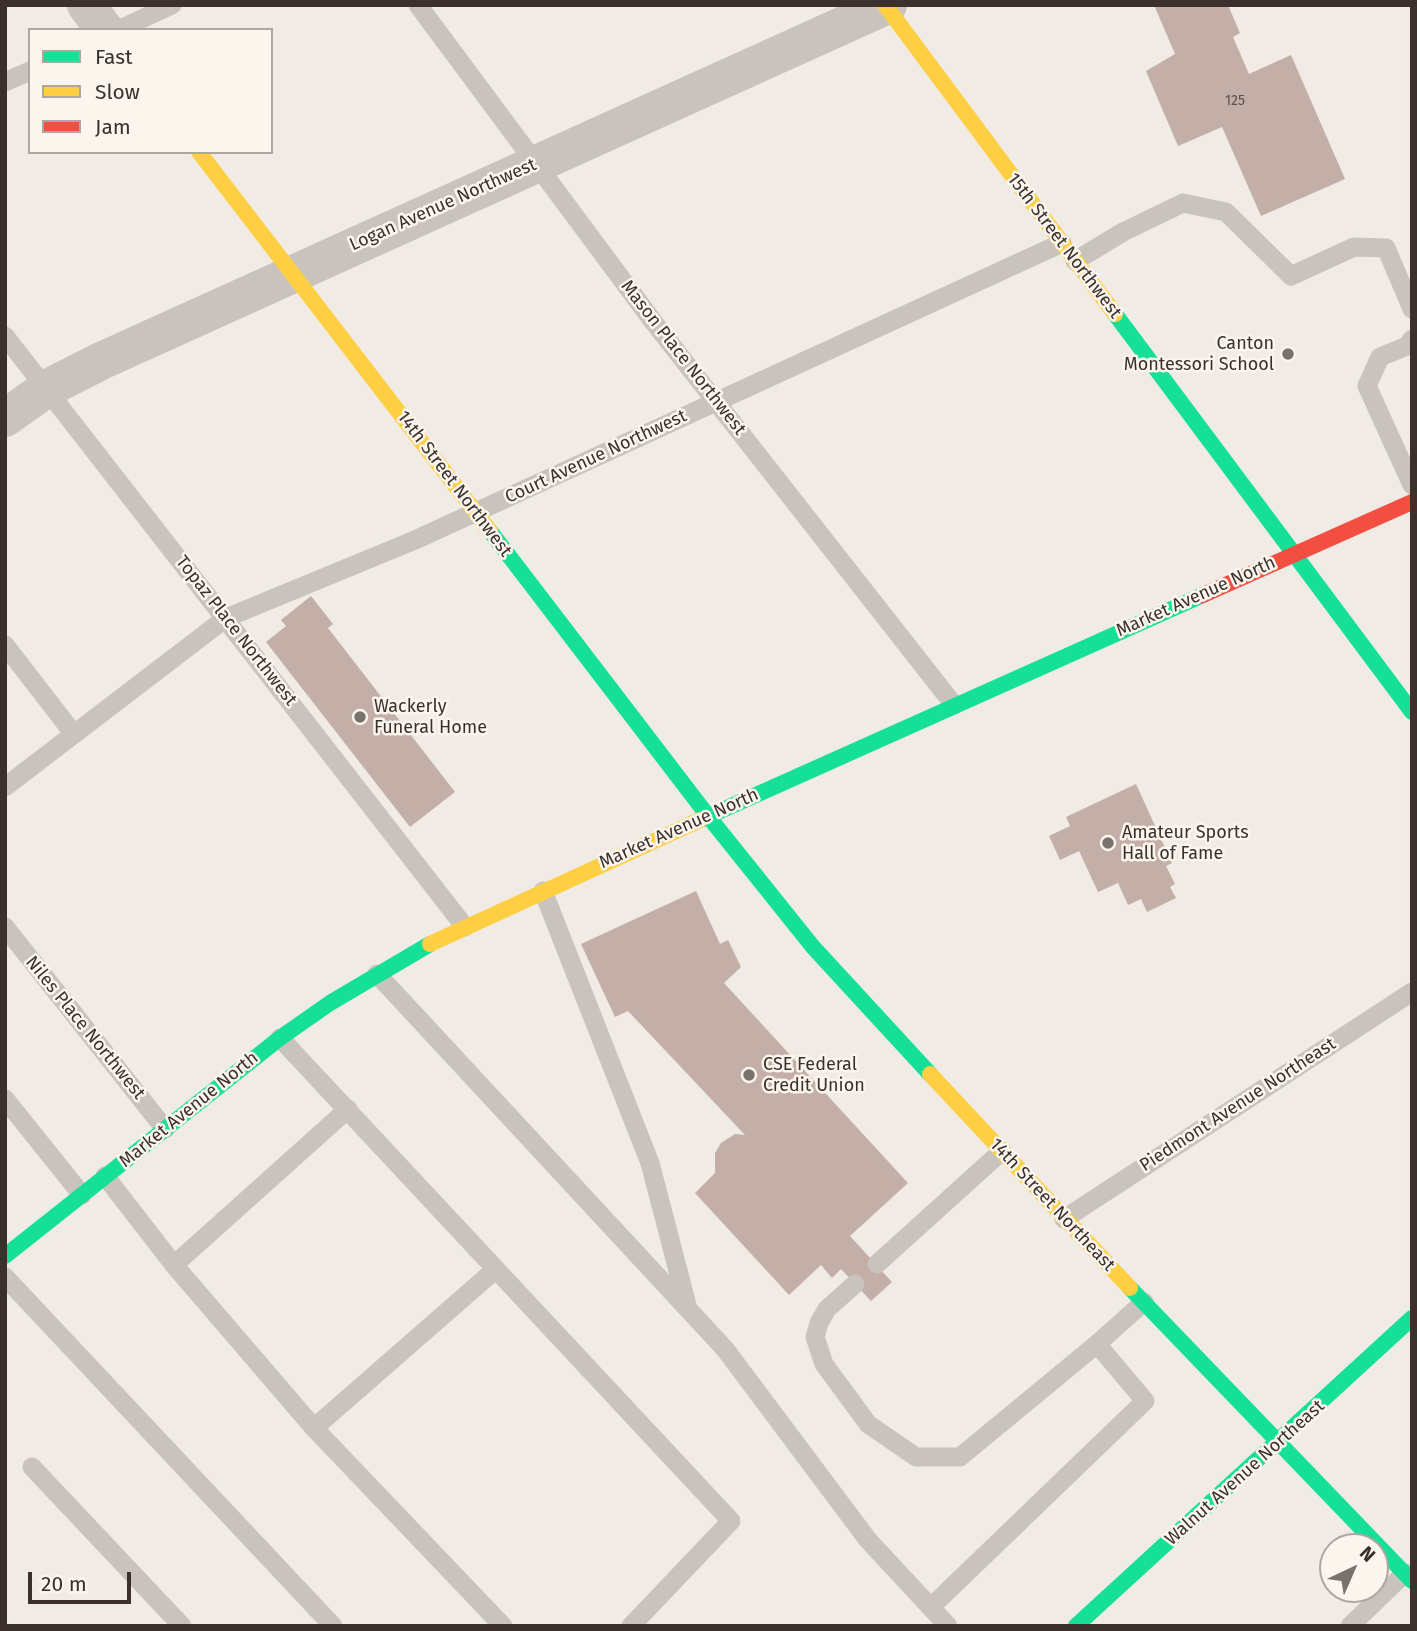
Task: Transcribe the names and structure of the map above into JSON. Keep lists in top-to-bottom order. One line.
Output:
{"streets":{"street":["Logan Avenue Northwest","15th Street Northwest","14th Street Northwest","Market Avenue North","14th Street Northeast","Walnut Avenue Northeast"],"lane":["Mason Place Northwest","Court Avenue Northwest","Topaz Place Northwest","Niles Place Northwest","Piedmont Avenue Northeast"]},"crossings":[["Logan Avenue Northwest","15th Street Northwest"],["Logan Avenue Northwest","Mason Place Northwest"],["Logan Avenue Northwest","14th Street Northwest"],["Logan Avenue Northwest","Topaz Place Northwest"],["15th Street Northwest","Court Avenue Northwest"],["15th Street Northwest","Market Avenue North"],["Mason Place Northwest","Court Avenue Northwest"],["Mason Place Northwest","Market Avenue North"],["Court Avenue Northwest","14th Street Northwest"],["Court Avenue Northwest","Topaz Place Northwest"],["14th Street Northwest","Market Avenue North"],["14th Street Northwest","14th Street Northeast"],["Market Avenue North","Topaz Place Northwest"],["Market Avenue North","Niles Place Northwest"],["Market Avenue North","14th Street Northeast"],["Piedmont Avenue Northeast","14th Street Northeast"],["14th Street Northeast","Walnut Avenue Northeast"]],"places":["Canton Montessori School","Wackerly Funeral Home","Amateur Sports Hall of Fame","CSE Federal Credit Union"],"house_numbers":["125"],"legend":["Fast","Slow","Jam"],"scale_bar":"20 m","north":"top right"}
